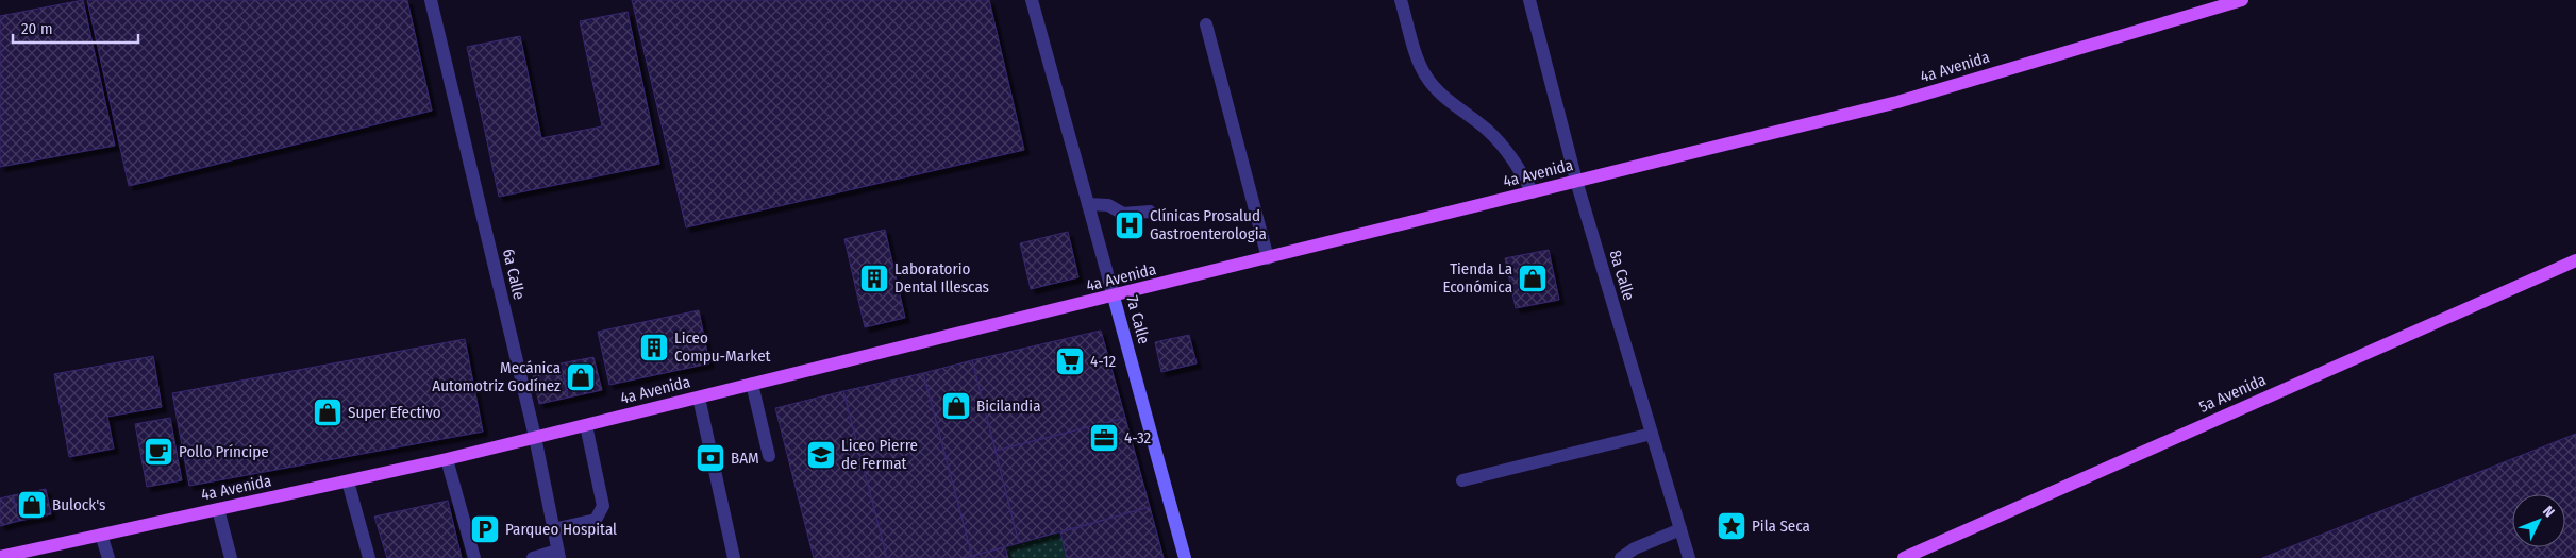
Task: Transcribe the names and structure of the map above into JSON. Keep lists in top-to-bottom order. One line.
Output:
{"streets":{"main road":["4a Avenida","7a Calle","5a Avenida"],"street":["6a Calle","8a Calle"]},"crossings":[["4a Avenida","6a Calle"],["4a Avenida","8a Calle"],["4a Avenida","7a Calle"]],"places":{"hospital":["Clínicas Prosalud Gastroenterologia"],"building":["Laboratorio Dental Illescas","Liceo Compu-Market"],"shop":["Tienda La Económica","Mecánica Automotriz Godínez","Bicilandia","Super Efectivo","Bulock's"],"supermarket":["4-12"],"office":["4-32"],"cafe":["Pollo Príncipe"],"school or university":["Liceo Pierre de Fermat"],"bank":["BAM"],"place":["Pila Seca"],"parking":["Parqueo Hospital"]},"scale_bar":"20 m","north":"top right"}
